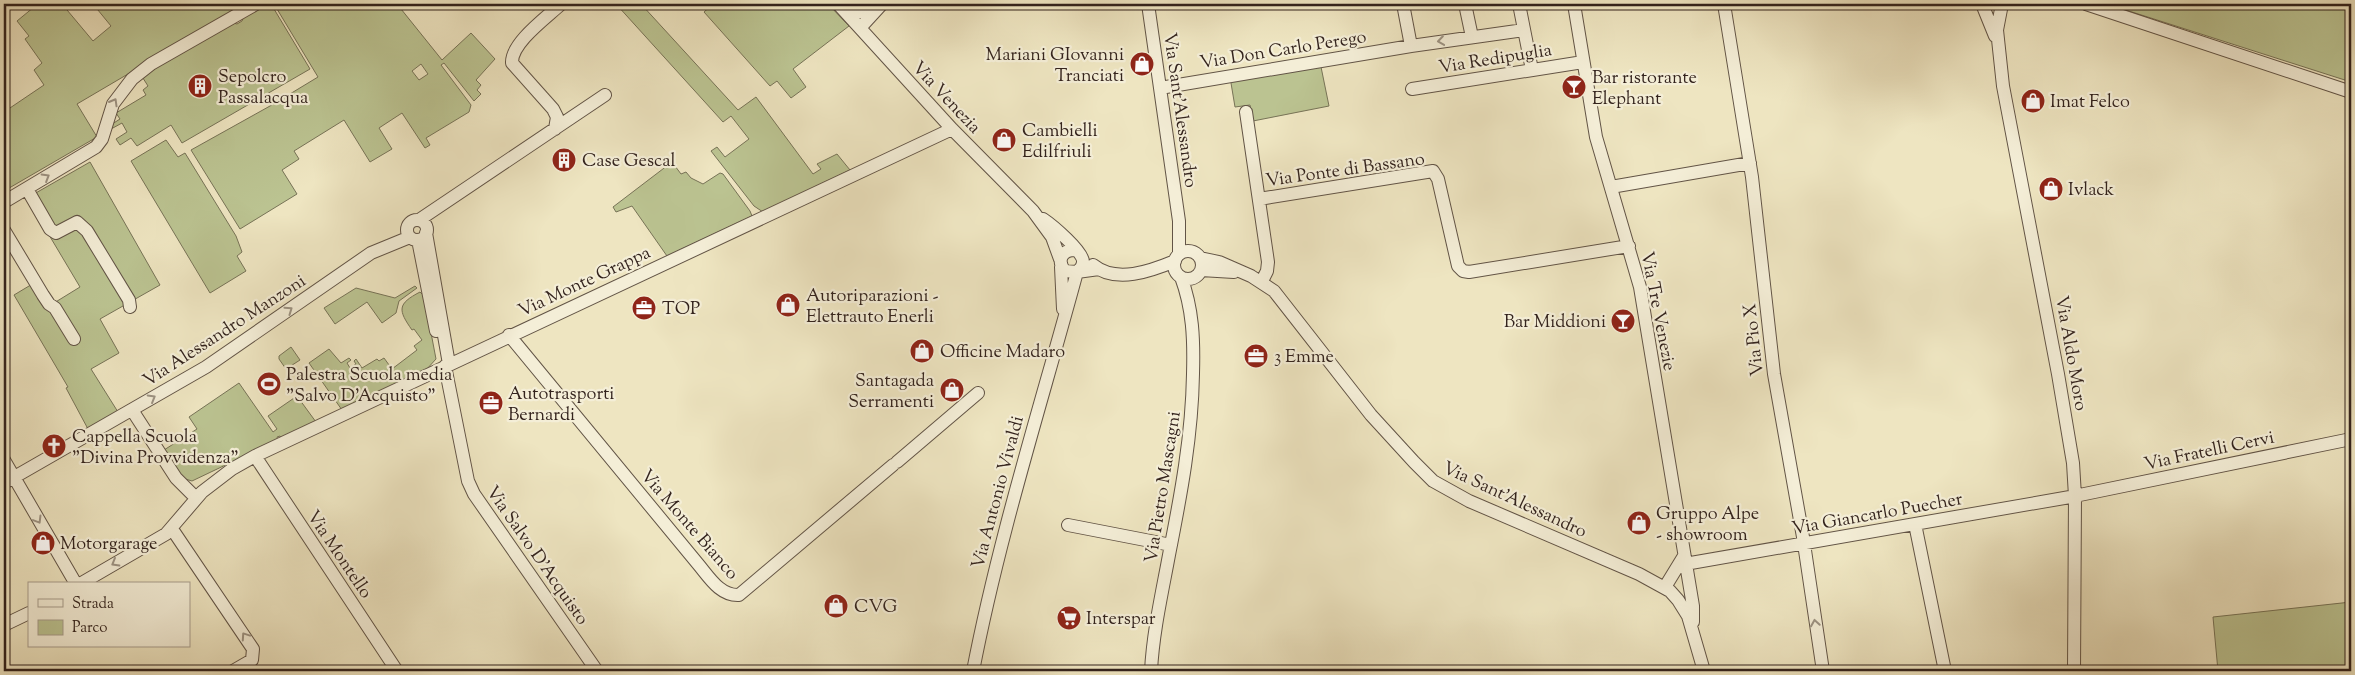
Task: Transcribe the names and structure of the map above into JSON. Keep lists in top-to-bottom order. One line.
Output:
{"streets":{"street":["Via Don Carlo Perego","Via Redipuglia","Via Venezia","Via Sant'Alessandro","Via Ponte di Bassano","Via Monte Grappa","Via Tre Venezie","Via Alessandro Manzoni","Via Pio X","Via Aldo Moro","Via Fratelli Cervi","Via Pietro Mascagni","Via Antonio Vivaldi","Via Giancarlo Puecher","Via Monte Bianco","Via Montello","Via Salvo D'Acquisto"]},"crossings":[["Via Don Carlo Perego","Via Sant'Alessandro"],["Via Redipuglia","Via Tre Venezie"],["Via Venezia","Via Monte Grappa"],["Via Venezia","Via Antonio Vivaldi"],["Via Sant'Alessandro","Via Tre Venezie"],["Via Sant'Alessandro","Via Pietro Mascagni"],["Via Ponte di Bassano","Via Tre Venezie"],["Via Monte Grappa","Via Monte Bianco"],["Via Monte Grappa","Via Montello"],["Via Monte Grappa","Via Salvo D'Acquisto"],["Via Tre Venezie","Via Giancarlo Puecher"],["Via Alessandro Manzoni","Via Salvo D'Acquisto"],["Via Pio X","Via Giancarlo Puecher"],["Via Aldo Moro","Via Fratelli Cervi"],["Via Aldo Moro","Via Giancarlo Puecher"],["Via Fratelli Cervi","Via Giancarlo Puecher"]],"one_way":["Via Alessandro Manzoni"],"places":{"shop":["Mariani GIovanni Tranciati","Imat Felco","Cambielli Edilfriuli","Ivlack","Autoriparazioni - Elettrauto Enerli","Officine Madaro","Santagada Serramenti","Gruppo Alpe - showroom","Motorgarage","CVG"],"building":["Sepolcro Passalacqua","Case Gescal"],"bar":["Bar ristorante Elephant","Bar Middioni"],"office":["TOP","3 Emme","Autotrasporti Bernardi"],"sports":["Palestra Scuola media \"Salvo D'Acquisto\""],"church":["Cappella Scuola \"Divina Provvidenza\""],"supermarket":["Interspar"]},"legend":["Strada","Parco"]}
